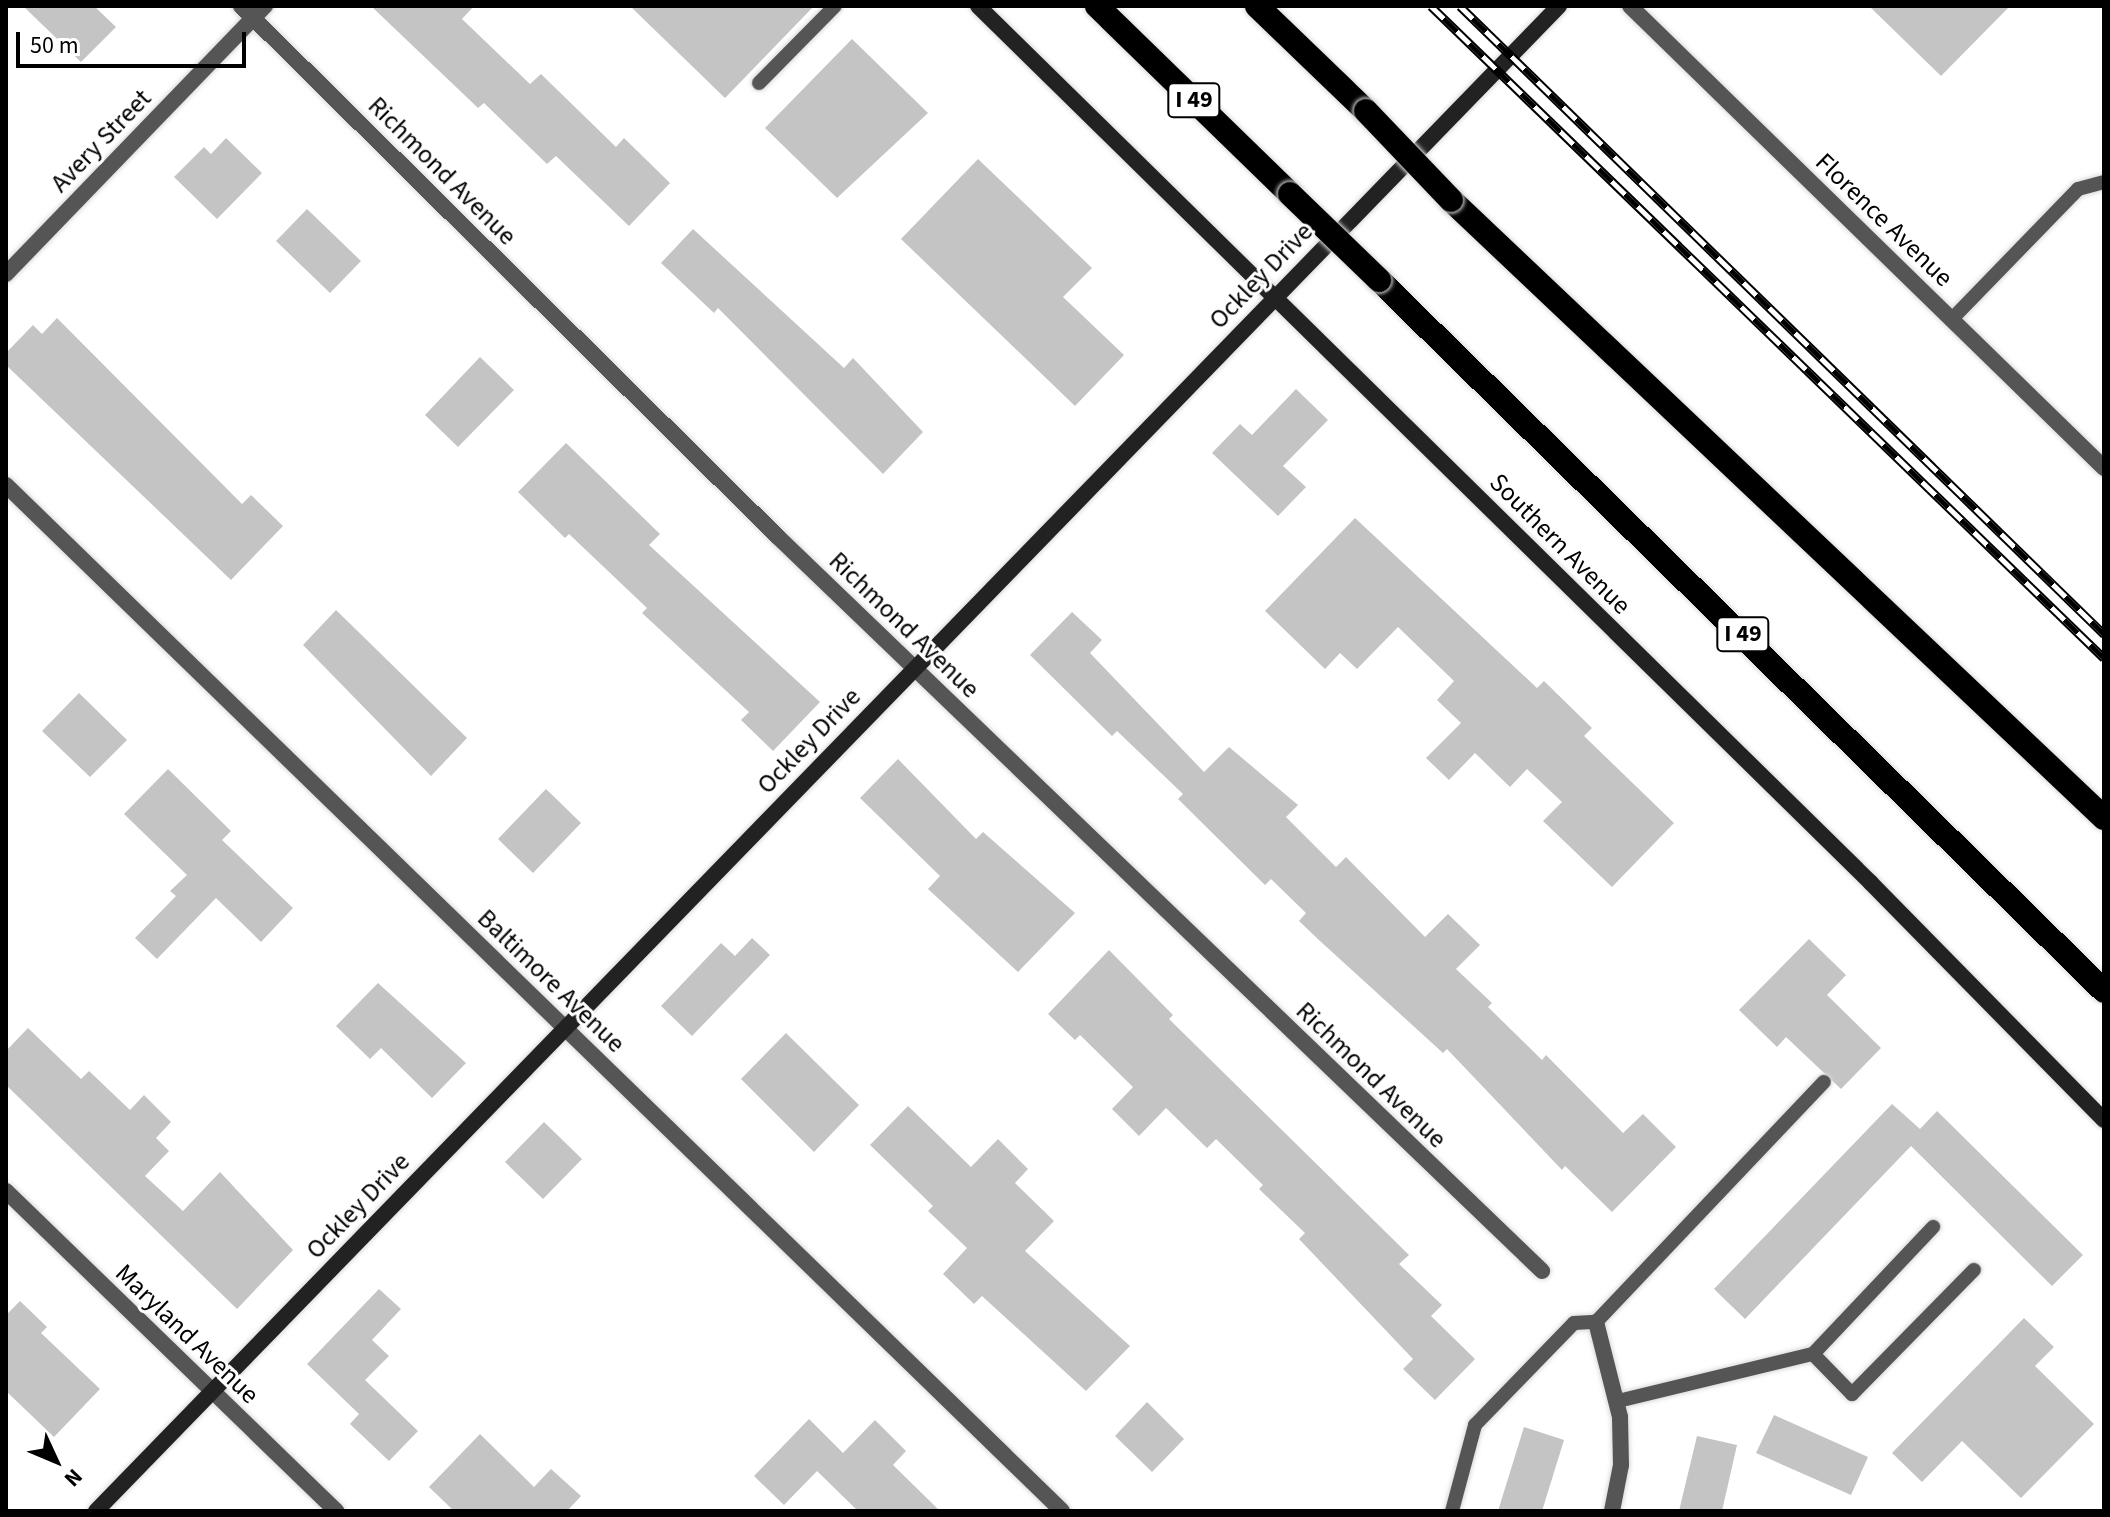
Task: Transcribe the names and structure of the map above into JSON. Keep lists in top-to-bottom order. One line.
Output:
{"streets":{"highway":["I 49"],"street":["Avery Street","Richmond Avenue","Florence Avenue","Ockley Drive","Southern Avenue","Baltimore Avenue","Maryland Avenue"]},"crossings":[["Avery Street","Richmond Avenue"],["Richmond Avenue","Ockley Drive"],["Ockley Drive","Southern Avenue"],["Ockley Drive","Baltimore Avenue"],["Ockley Drive","Maryland Avenue"]],"scale_bar":"50 m","north":"bottom right"}
